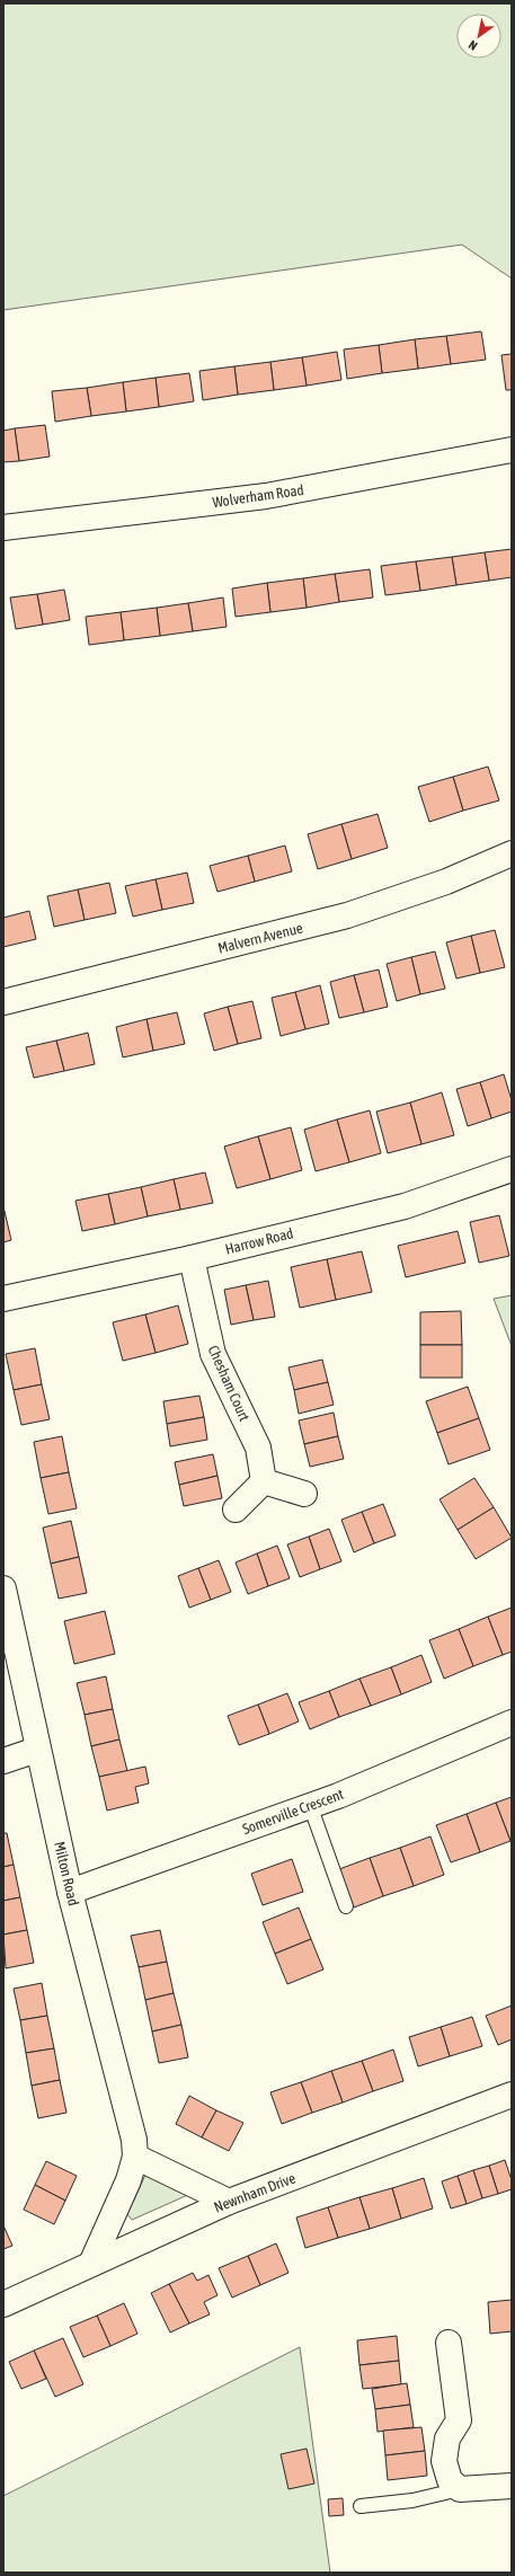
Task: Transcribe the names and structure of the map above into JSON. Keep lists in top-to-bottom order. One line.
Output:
{"streets":{"street":["Wolverham Road","Malvern Avenue","Harrow Road","Chesham Court","Somerville Crescent","Milton Road","Newnham Drive"]},"crossings":[["Harrow Road","Chesham Court"],["Somerville Crescent","Milton Road"],["Milton Road","Newnham Drive"]],"north":"bottom left"}
